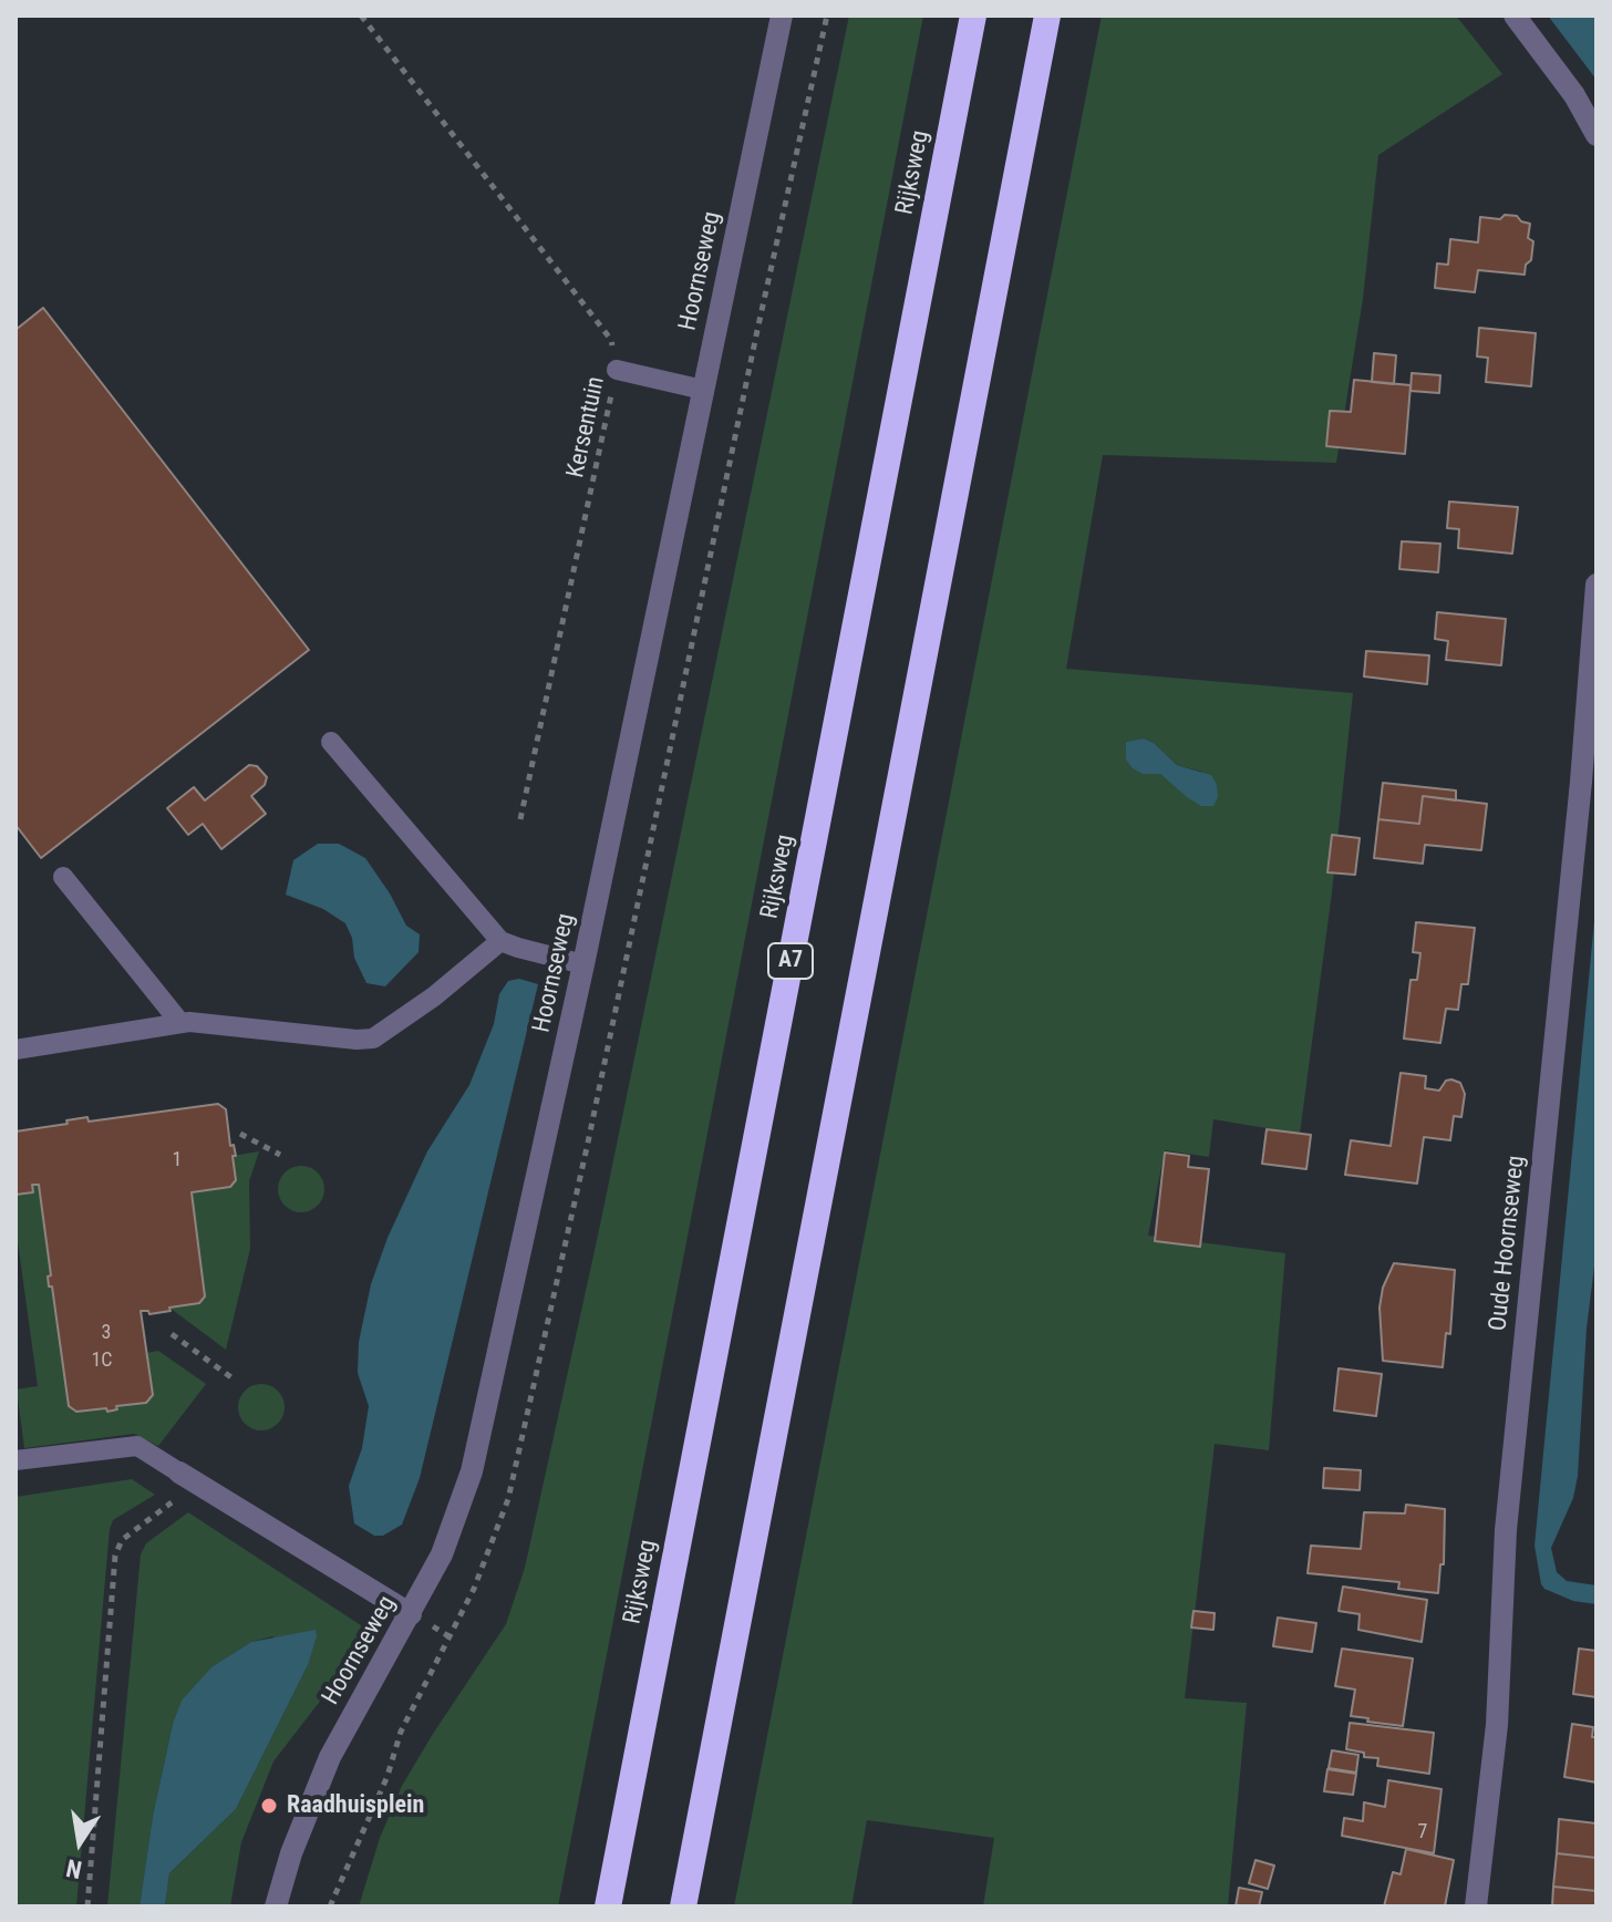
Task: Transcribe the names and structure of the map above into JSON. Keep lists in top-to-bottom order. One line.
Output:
{"streets":{"highway":["Rijksweg","A7"],"street":["Hoornseweg","Oude Hoornseweg"],"path":["Kersentuin"]},"places":["Raadhuisplein"],"house_numbers":["1","3","1C","7"],"north":"bottom"}
